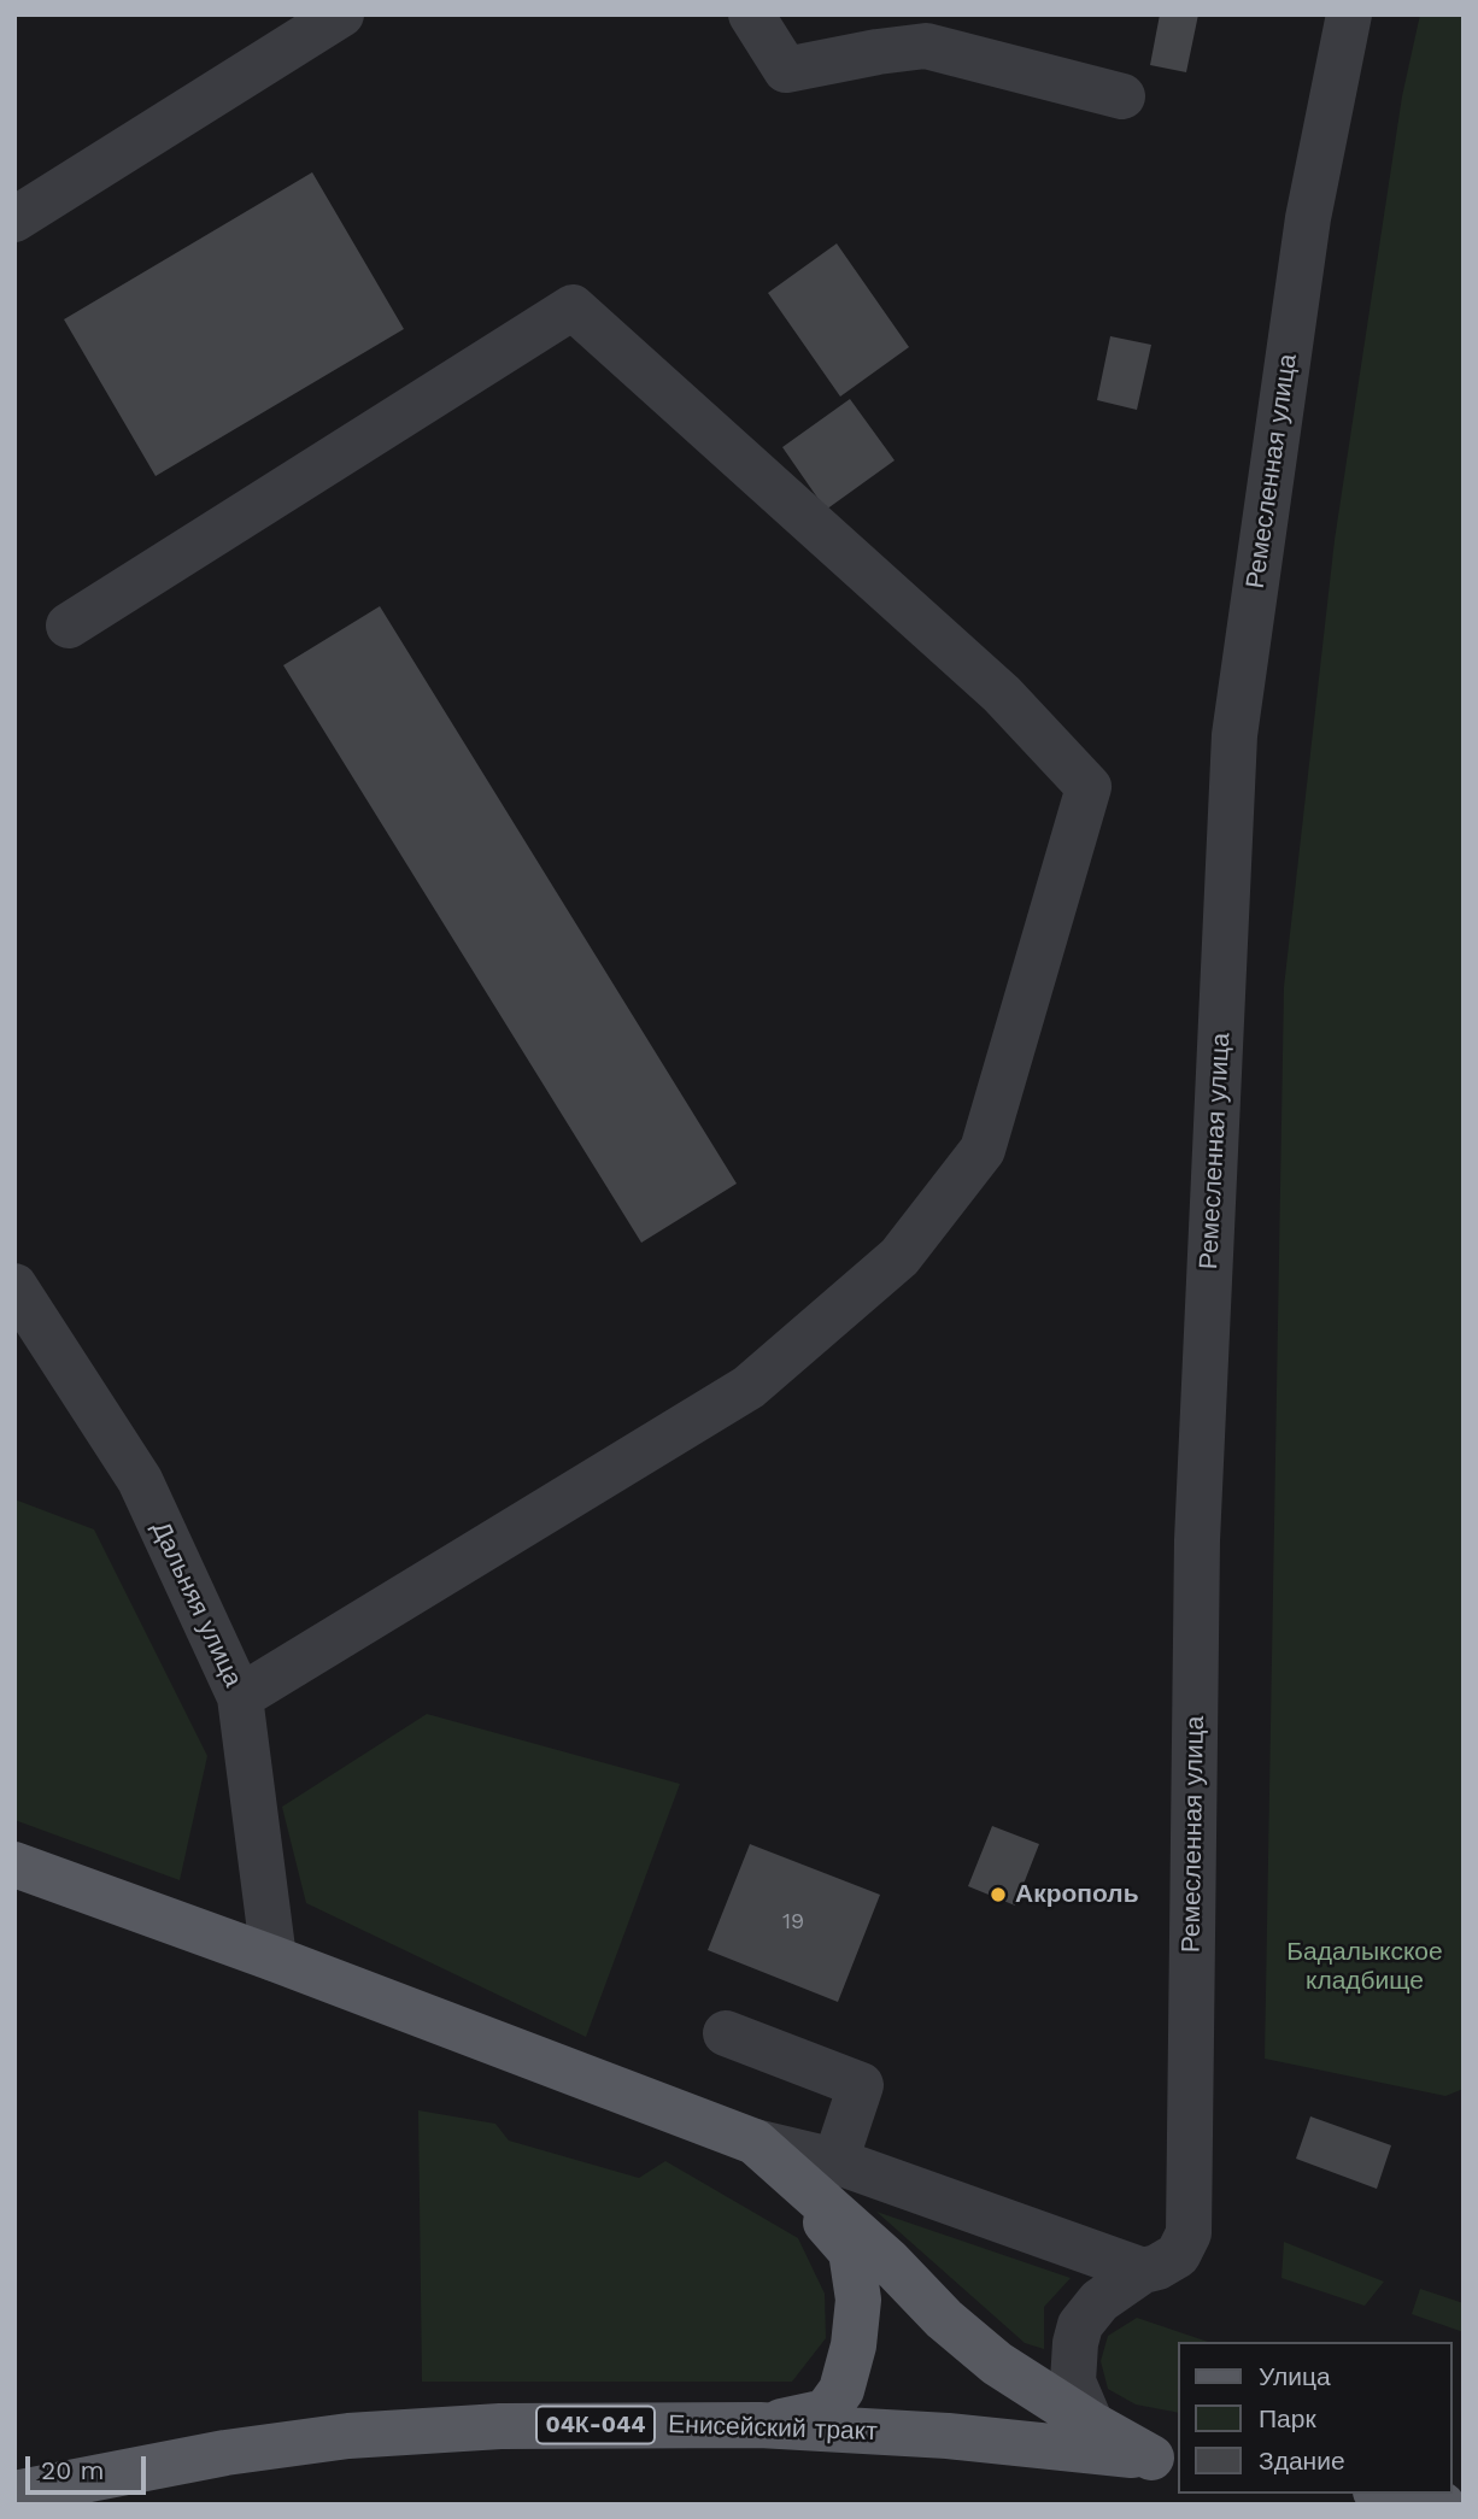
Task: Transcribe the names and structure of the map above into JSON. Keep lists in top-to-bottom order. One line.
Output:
{"streets":{"main road":["04К-044","Енисейский тракт"],"street":["Ремесленная улица","Дальняя улица"]},"parks":["Бадалыкское кладбище"],"places":["Акрополь"],"house_numbers":["19"],"legend":["Улица","Парк","Здание"],"scale_bar":"20 m"}
